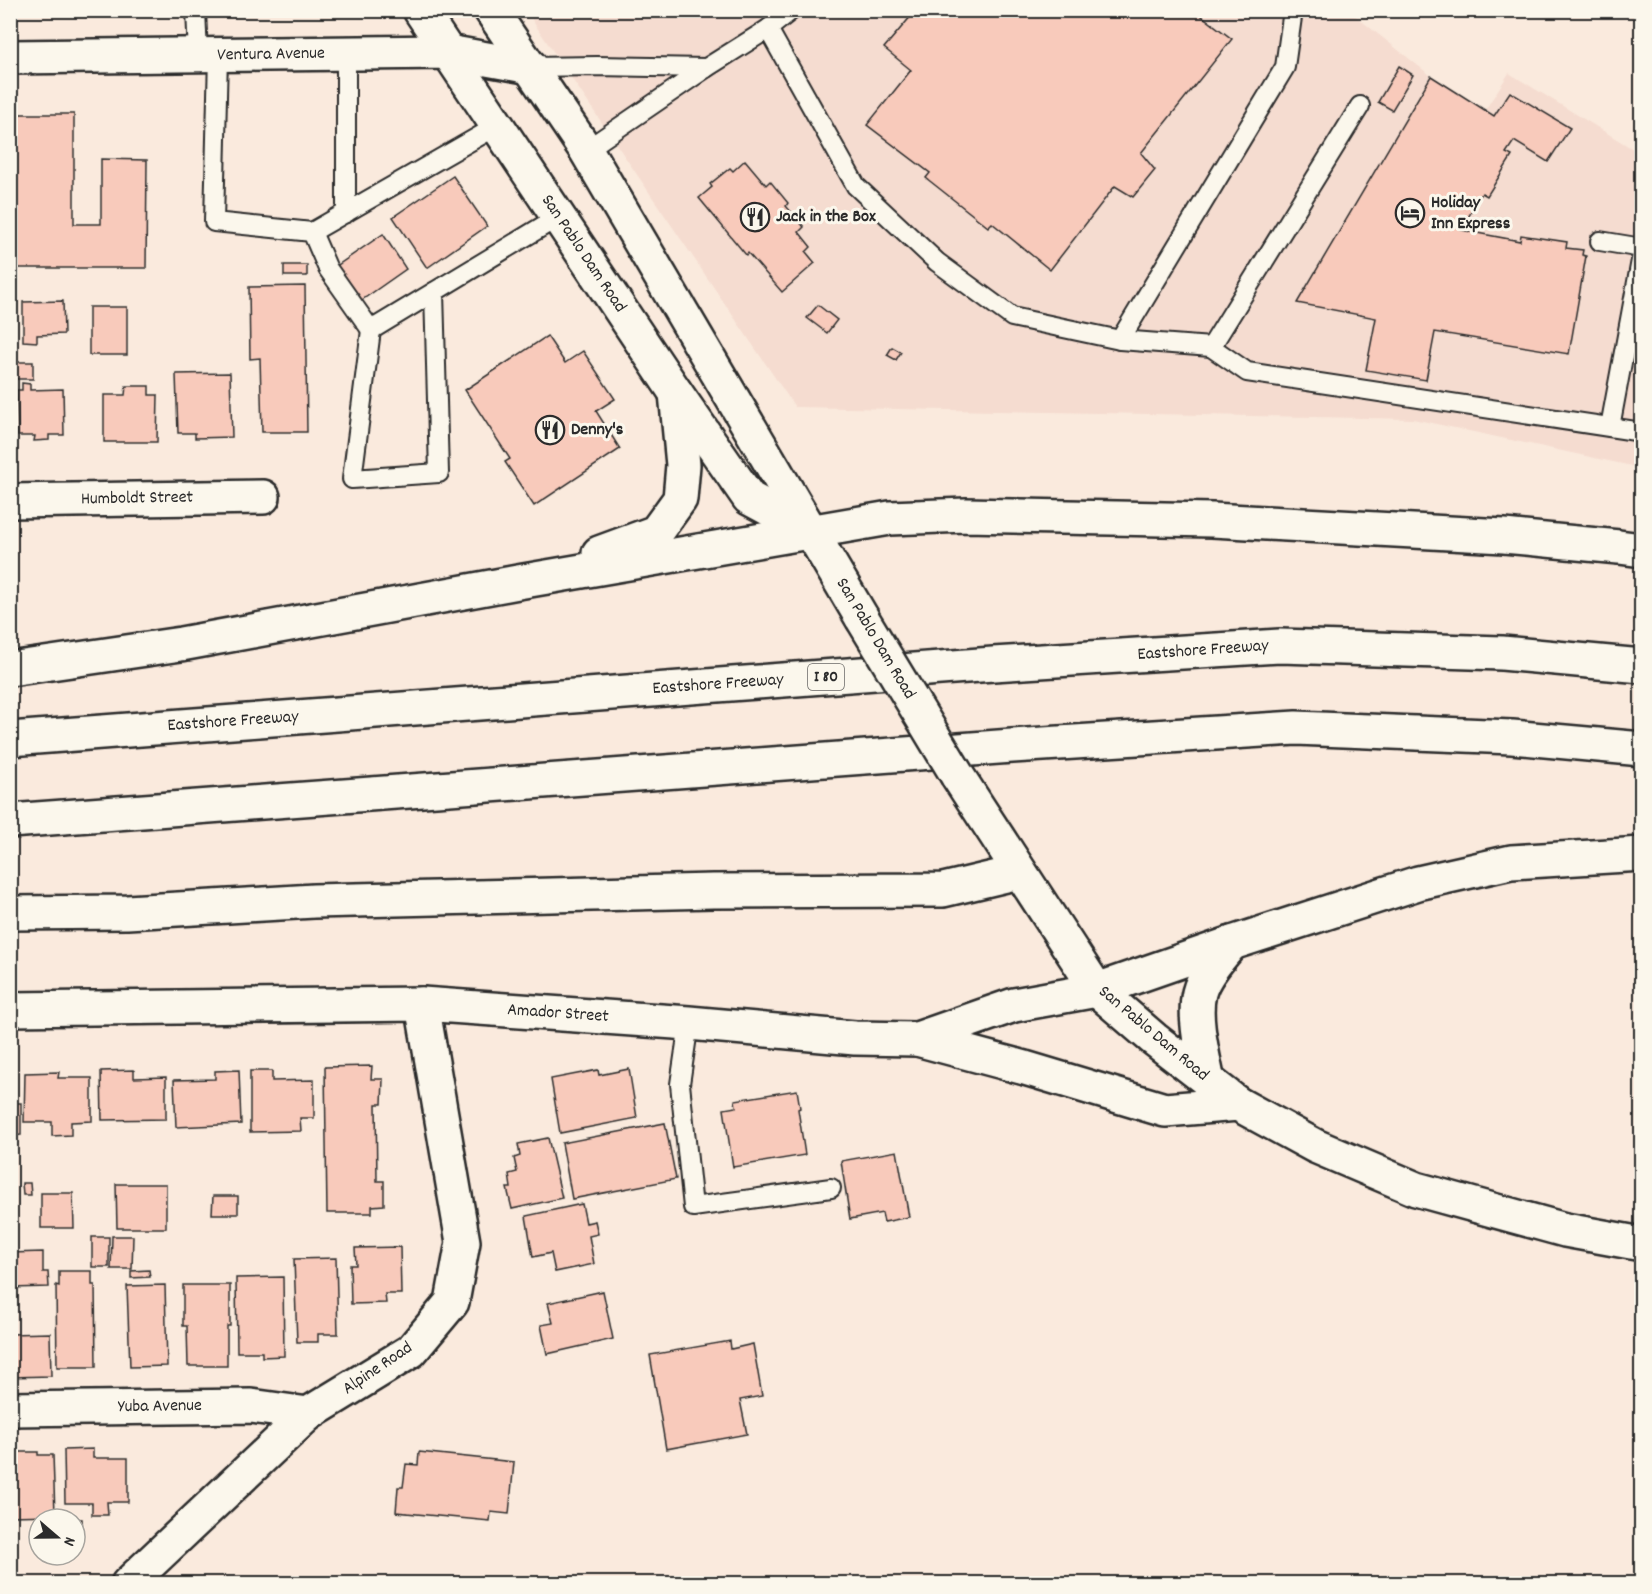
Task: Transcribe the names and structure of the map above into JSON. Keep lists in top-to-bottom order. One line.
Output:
{"streets":{"main road":["Ventura Avenue","San Pablo Dam Road","Humboldt Street","Eastshore Freeway","I 80","Amador Street","Alpine Road","Yuba Avenue"]},"crossings":[["Ventura Avenue","San Pablo Dam Road"],["San Pablo Dam Road","Amador Street"],["Amador Street","Alpine Road"],["Alpine Road","Yuba Avenue"]],"places":{"hotel":["Holiday Inn Express"],"restaurant":["Jack in the Box","Denny's"]},"north":"right"}
